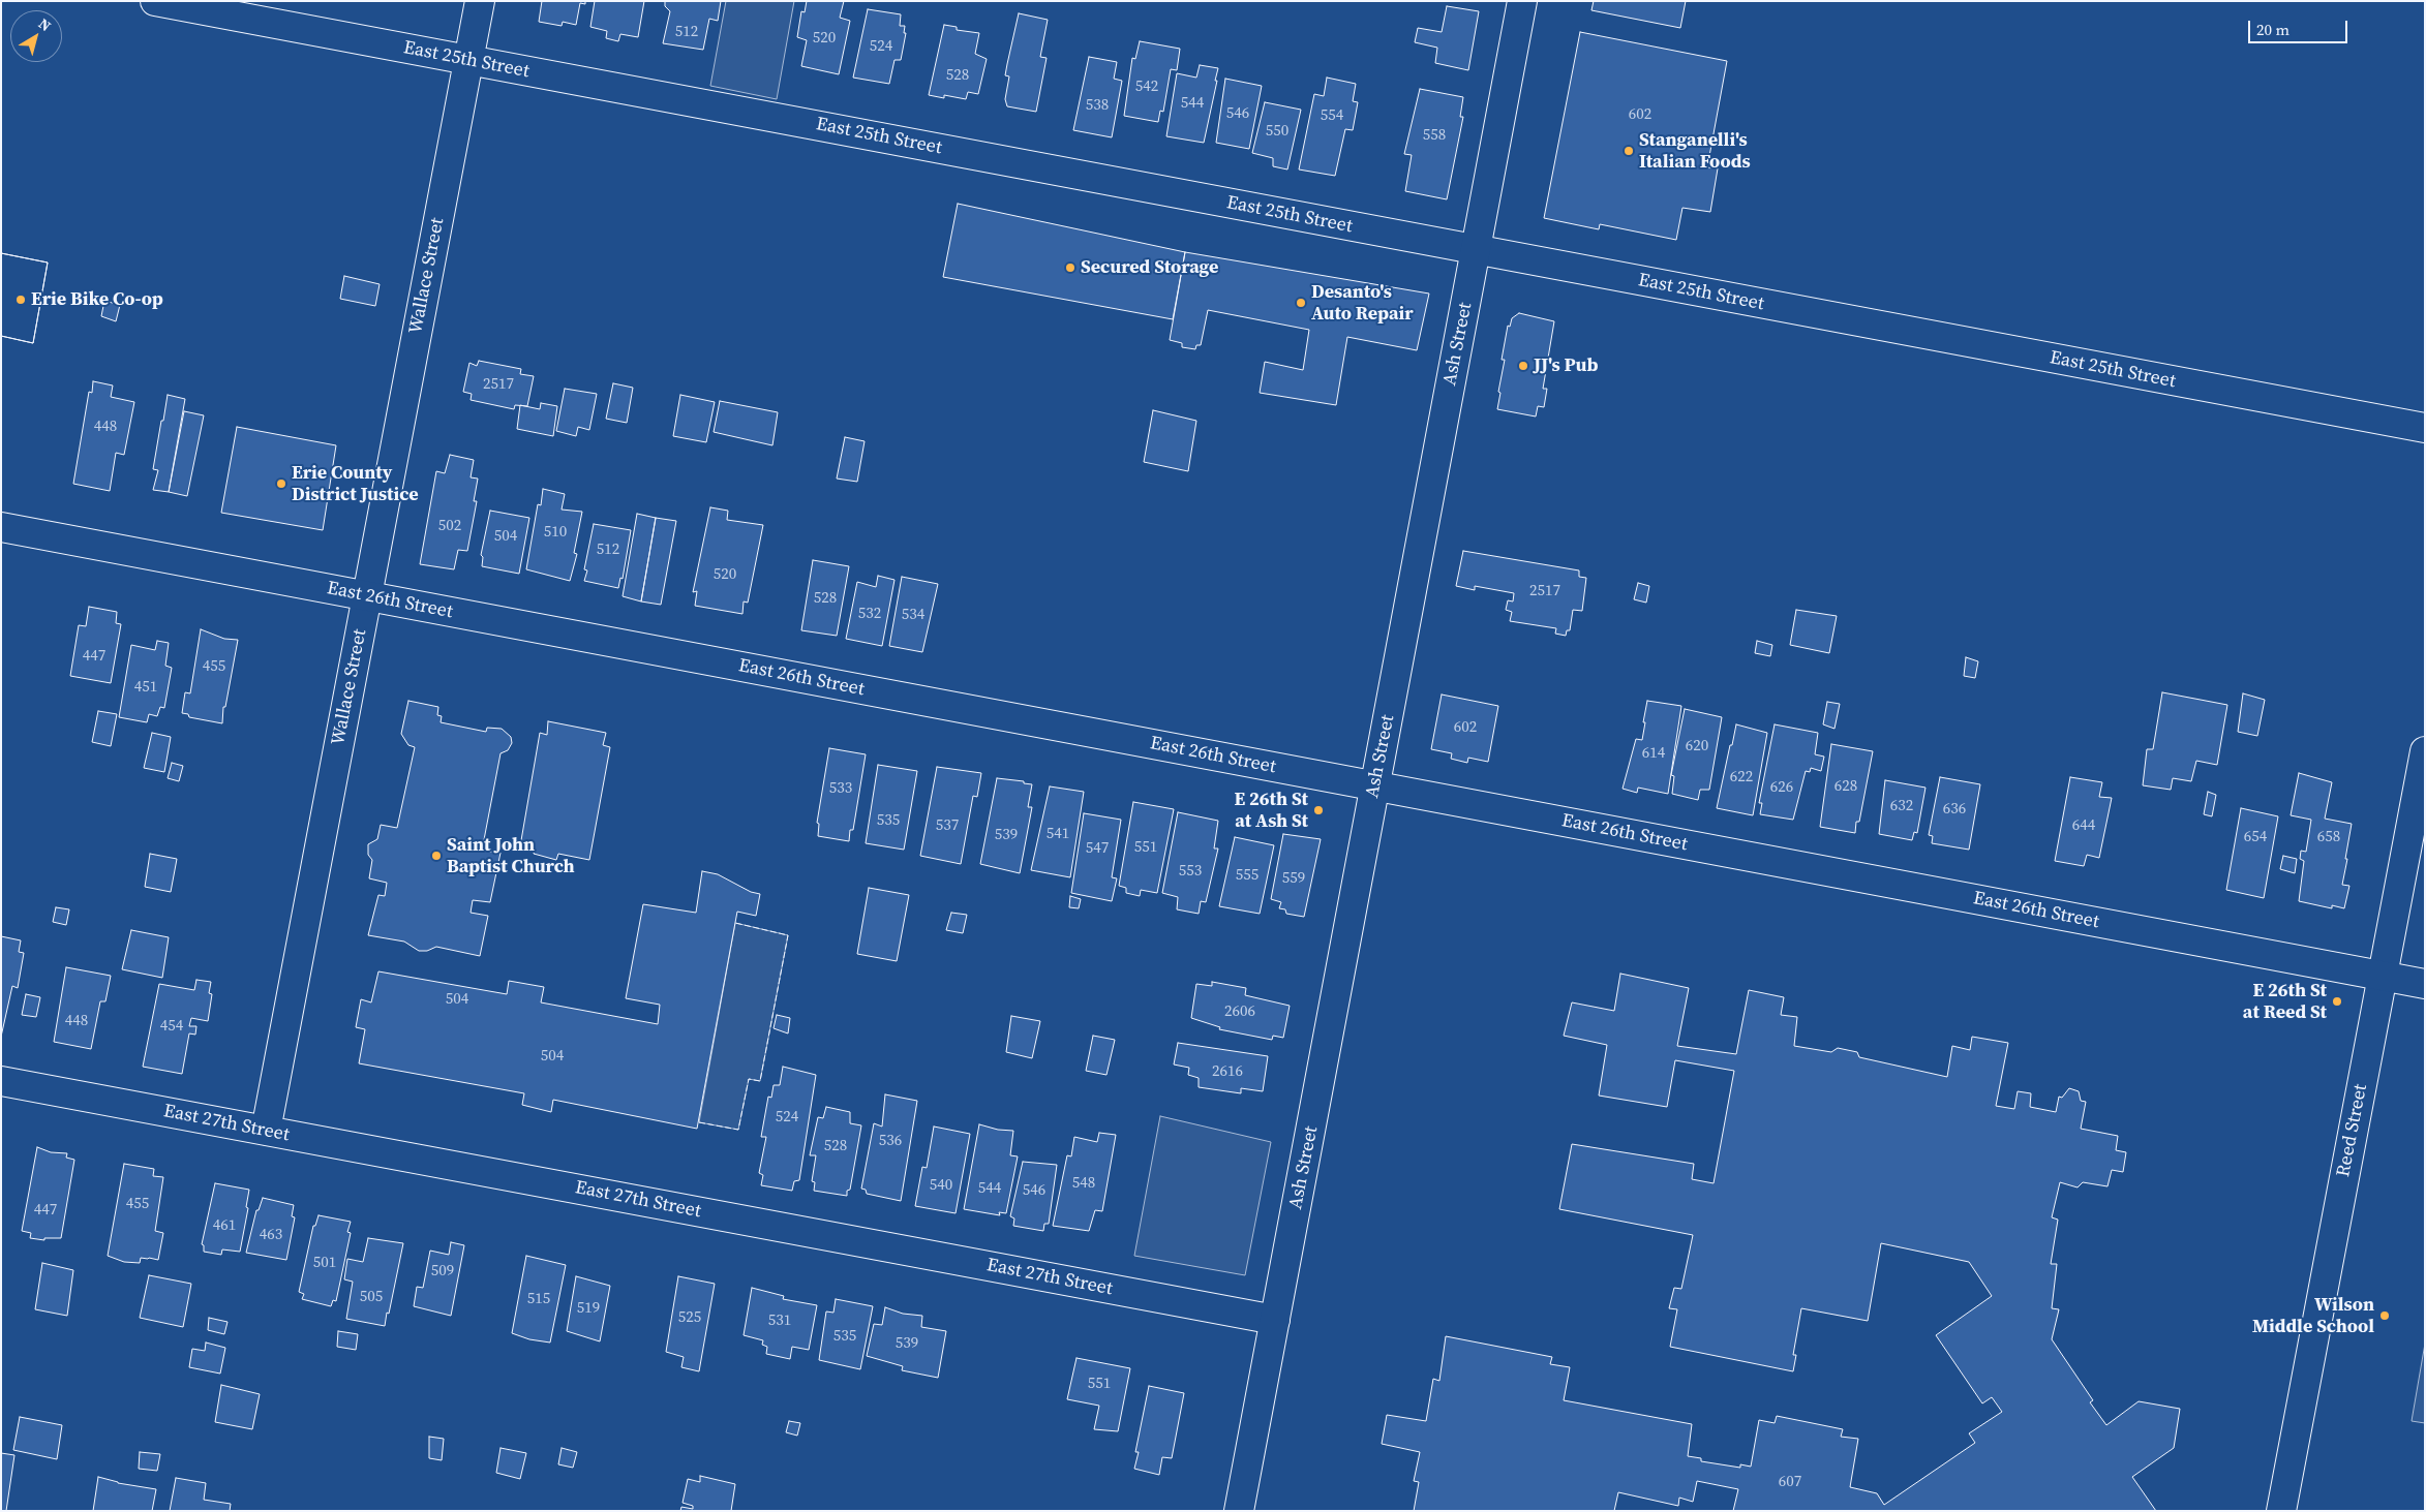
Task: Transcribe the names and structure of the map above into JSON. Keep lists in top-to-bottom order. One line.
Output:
{"streets":{"street":["East 25th Street","Wallace Street","Ash Street","East 26th Street","East 27th Street","Reed Street"]},"crossings":[["East 25th Street","Wallace Street"],["East 25th Street","Ash Street"],["Wallace Street","East 26th Street"],["Wallace Street","East 27th Street"],["Ash Street","East 26th Street"],["Ash Street","East 27th Street"],["East 26th Street","Reed Street"]],"places":["Stanganelli's Italian Foods","Secured Storage","Erie Bike Co-op","Desanto's Auto Repair","JJ's Pub","Erie County District Justice","E 26th St at Ash St","Saint John Baptist Church","E 26th St at Reed St","Wilson Middle School"],"house_numbers":["512","520","524","528","542","544","538","546","602","554","550","558","2517","448","502","510","504","512","520","2517","528","532","534","447","455","451","602","620","614","622","628","626","533","632","636","535","537","644","541","539","654","658","551","547","553","555","559","504","2606","448","454","504","2616","524","536","528","548","540","544","546","455","447","461","463","501","509","505","515","519","525","531","535","539","551","607"],"scale_bar":"20 m","north":"top right"}
